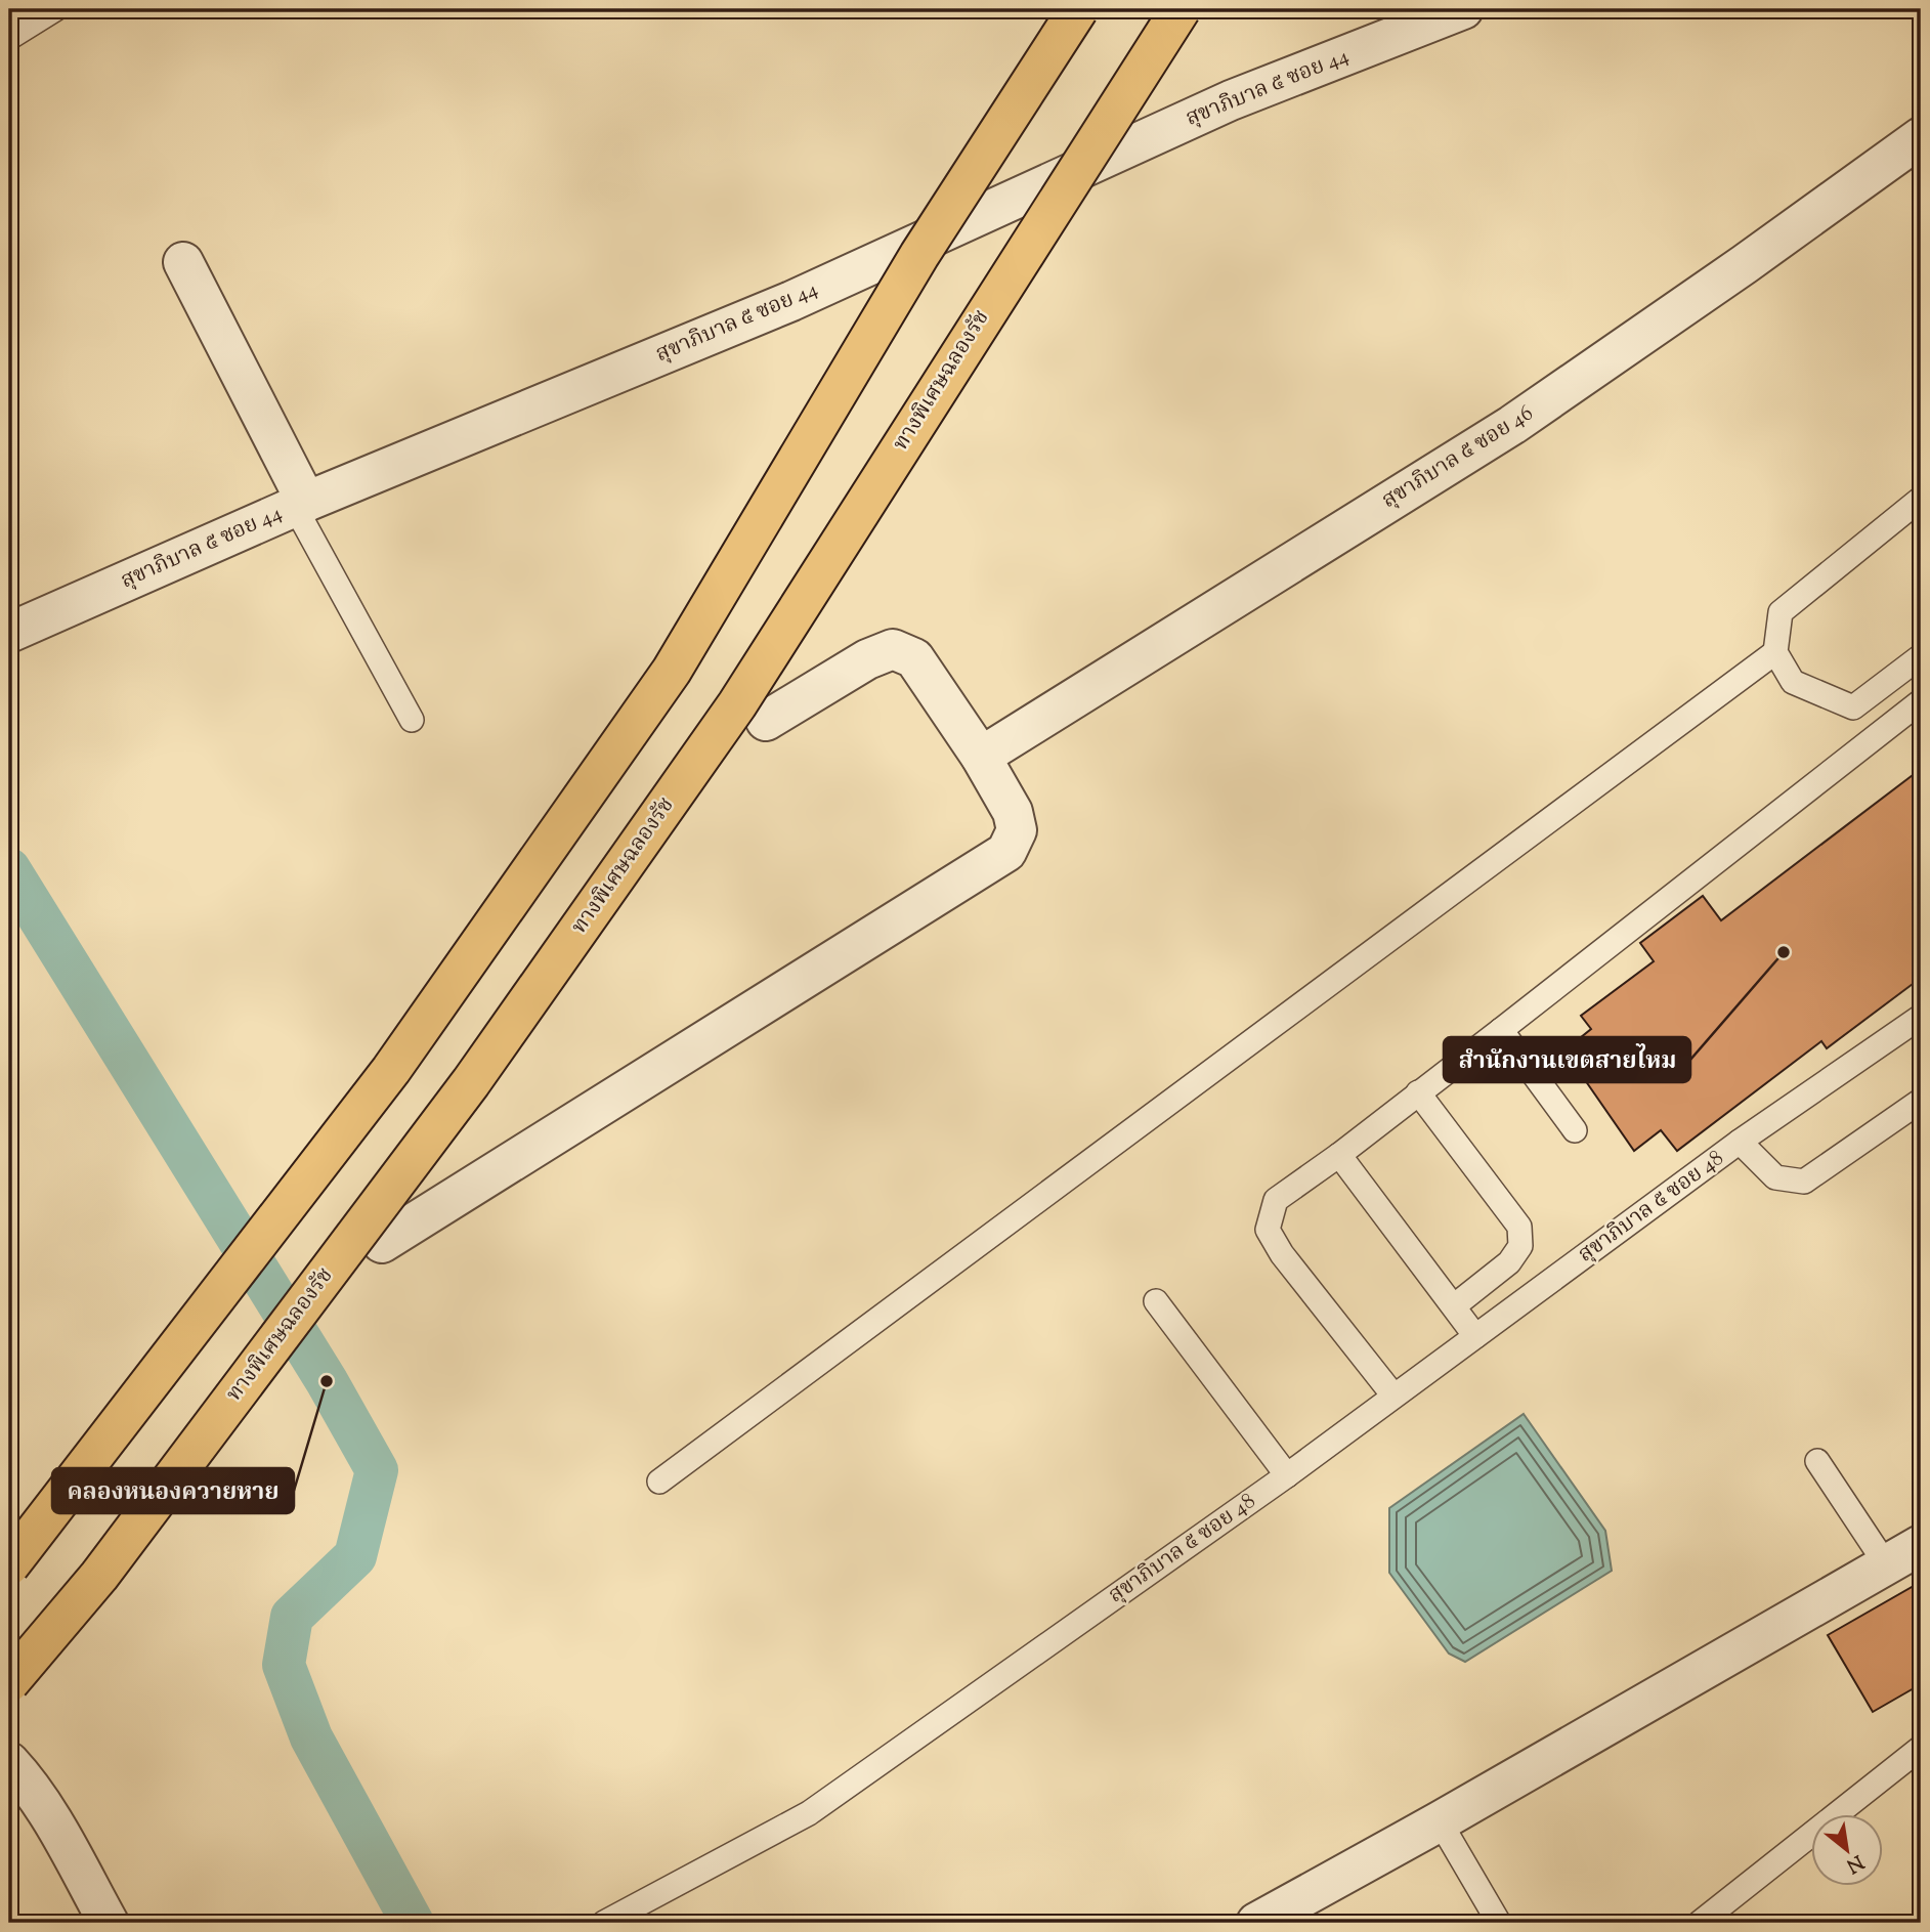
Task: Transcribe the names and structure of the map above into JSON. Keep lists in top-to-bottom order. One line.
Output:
{"streets":{"highway":["ทางพิเศษฉลองรัช"],"street":["สุขาภิบาล ๕ ซอย 44","สุขาภิบาล ๕ ซอย 46"],"lane":["สุขาภิบาล ๕ ซอย 48"]},"places":["สำนักงานเขตสายไหม","คลองหนองควายหาย"],"north":"bottom right"}
